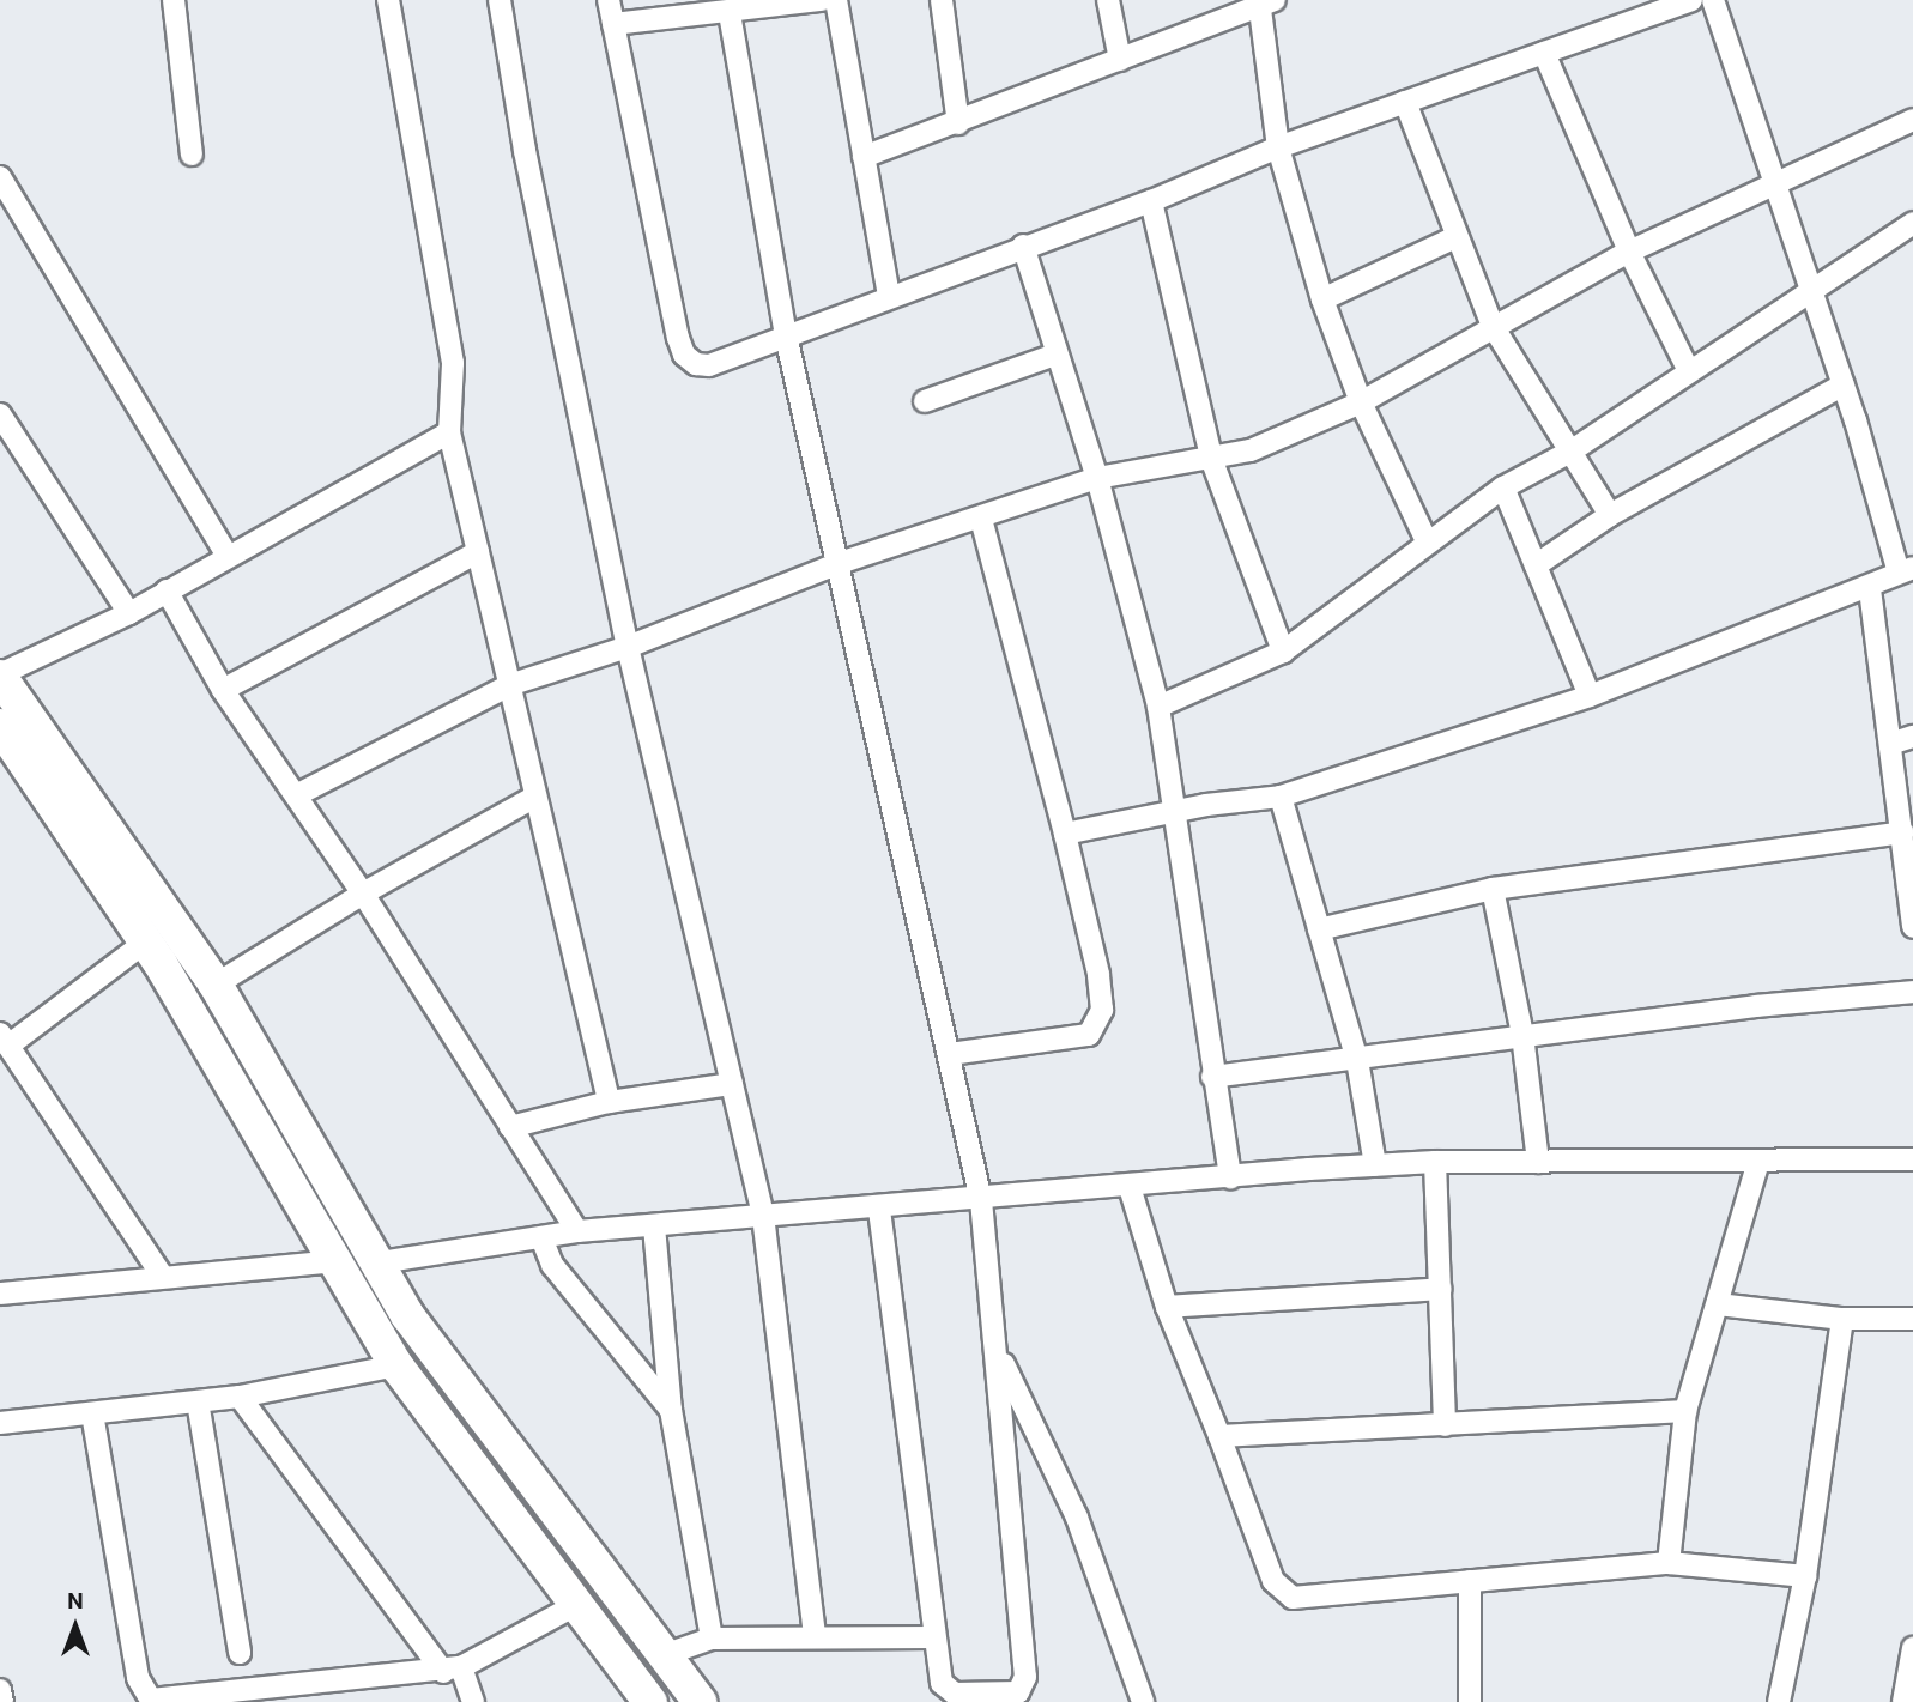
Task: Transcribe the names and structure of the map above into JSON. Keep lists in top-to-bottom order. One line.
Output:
{"north":"top"}
